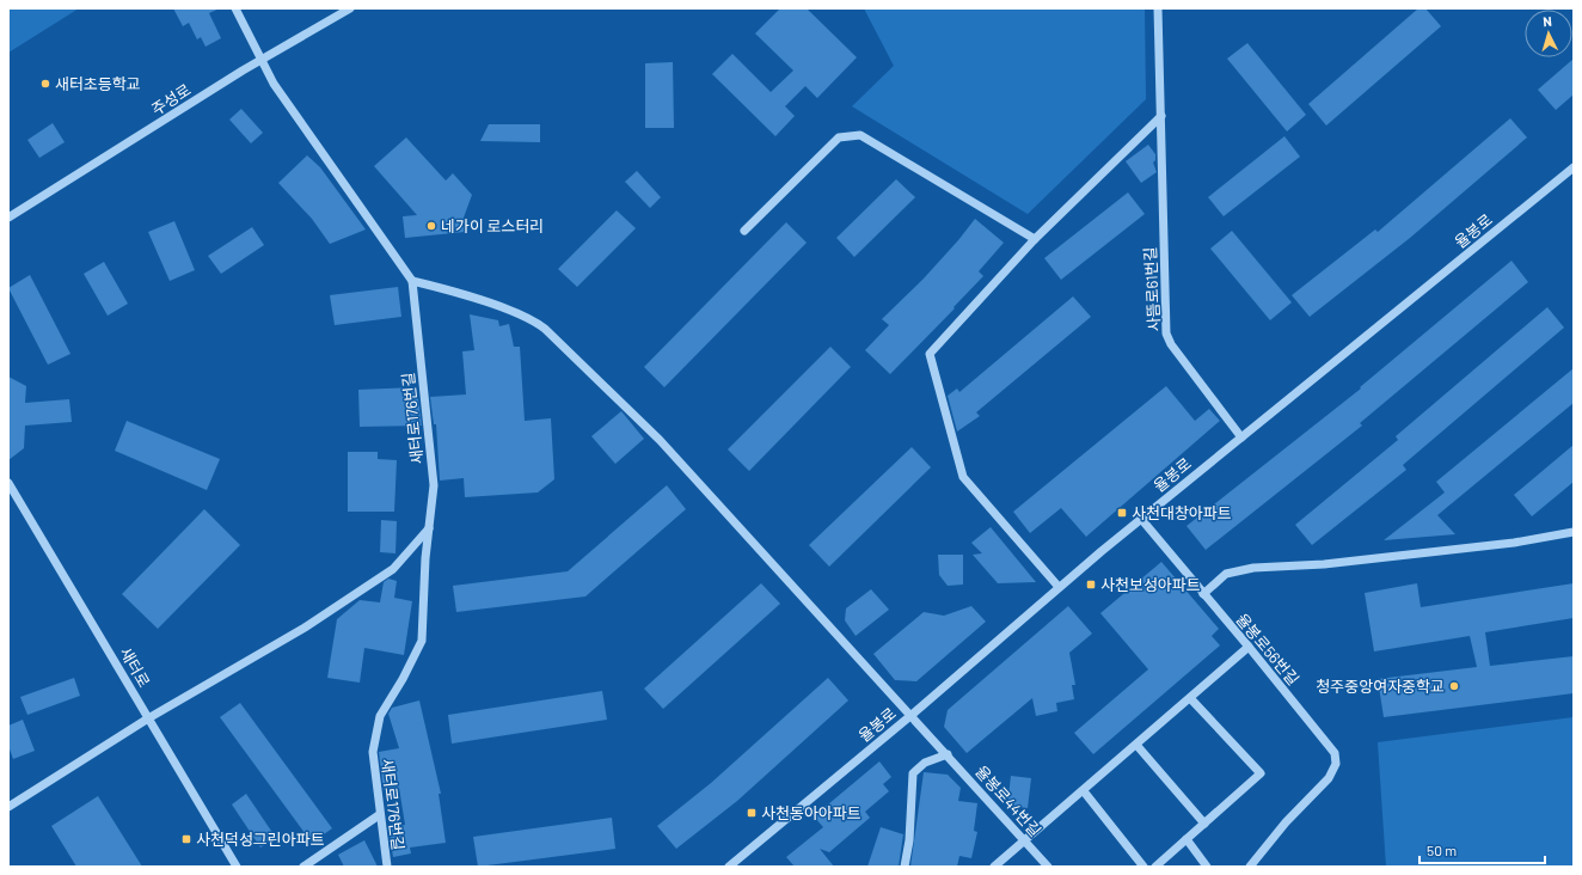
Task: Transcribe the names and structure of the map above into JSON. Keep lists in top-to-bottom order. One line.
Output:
{"streets":{"street":["주성로","율봉로","사뜸로61번길","새터로176번길","율봉로56번길","새터로","율봉로44번길"]},"crossings":[["주성로","새터로176번길"],["율봉로","사뜸로61번길"],["율봉로","율봉로56번길"],["율봉로","율봉로44번길"],["새터로176번길","율봉로44번길"]],"places":{"other":["새터초등학교","네가이 로스터리","청주중앙여자중학교"],"transit":["사천대창아파트","사천보성아파트","사천동아아파트","사천덕성그린아파트"]},"scale_bar":"50 m","north":"top"}
